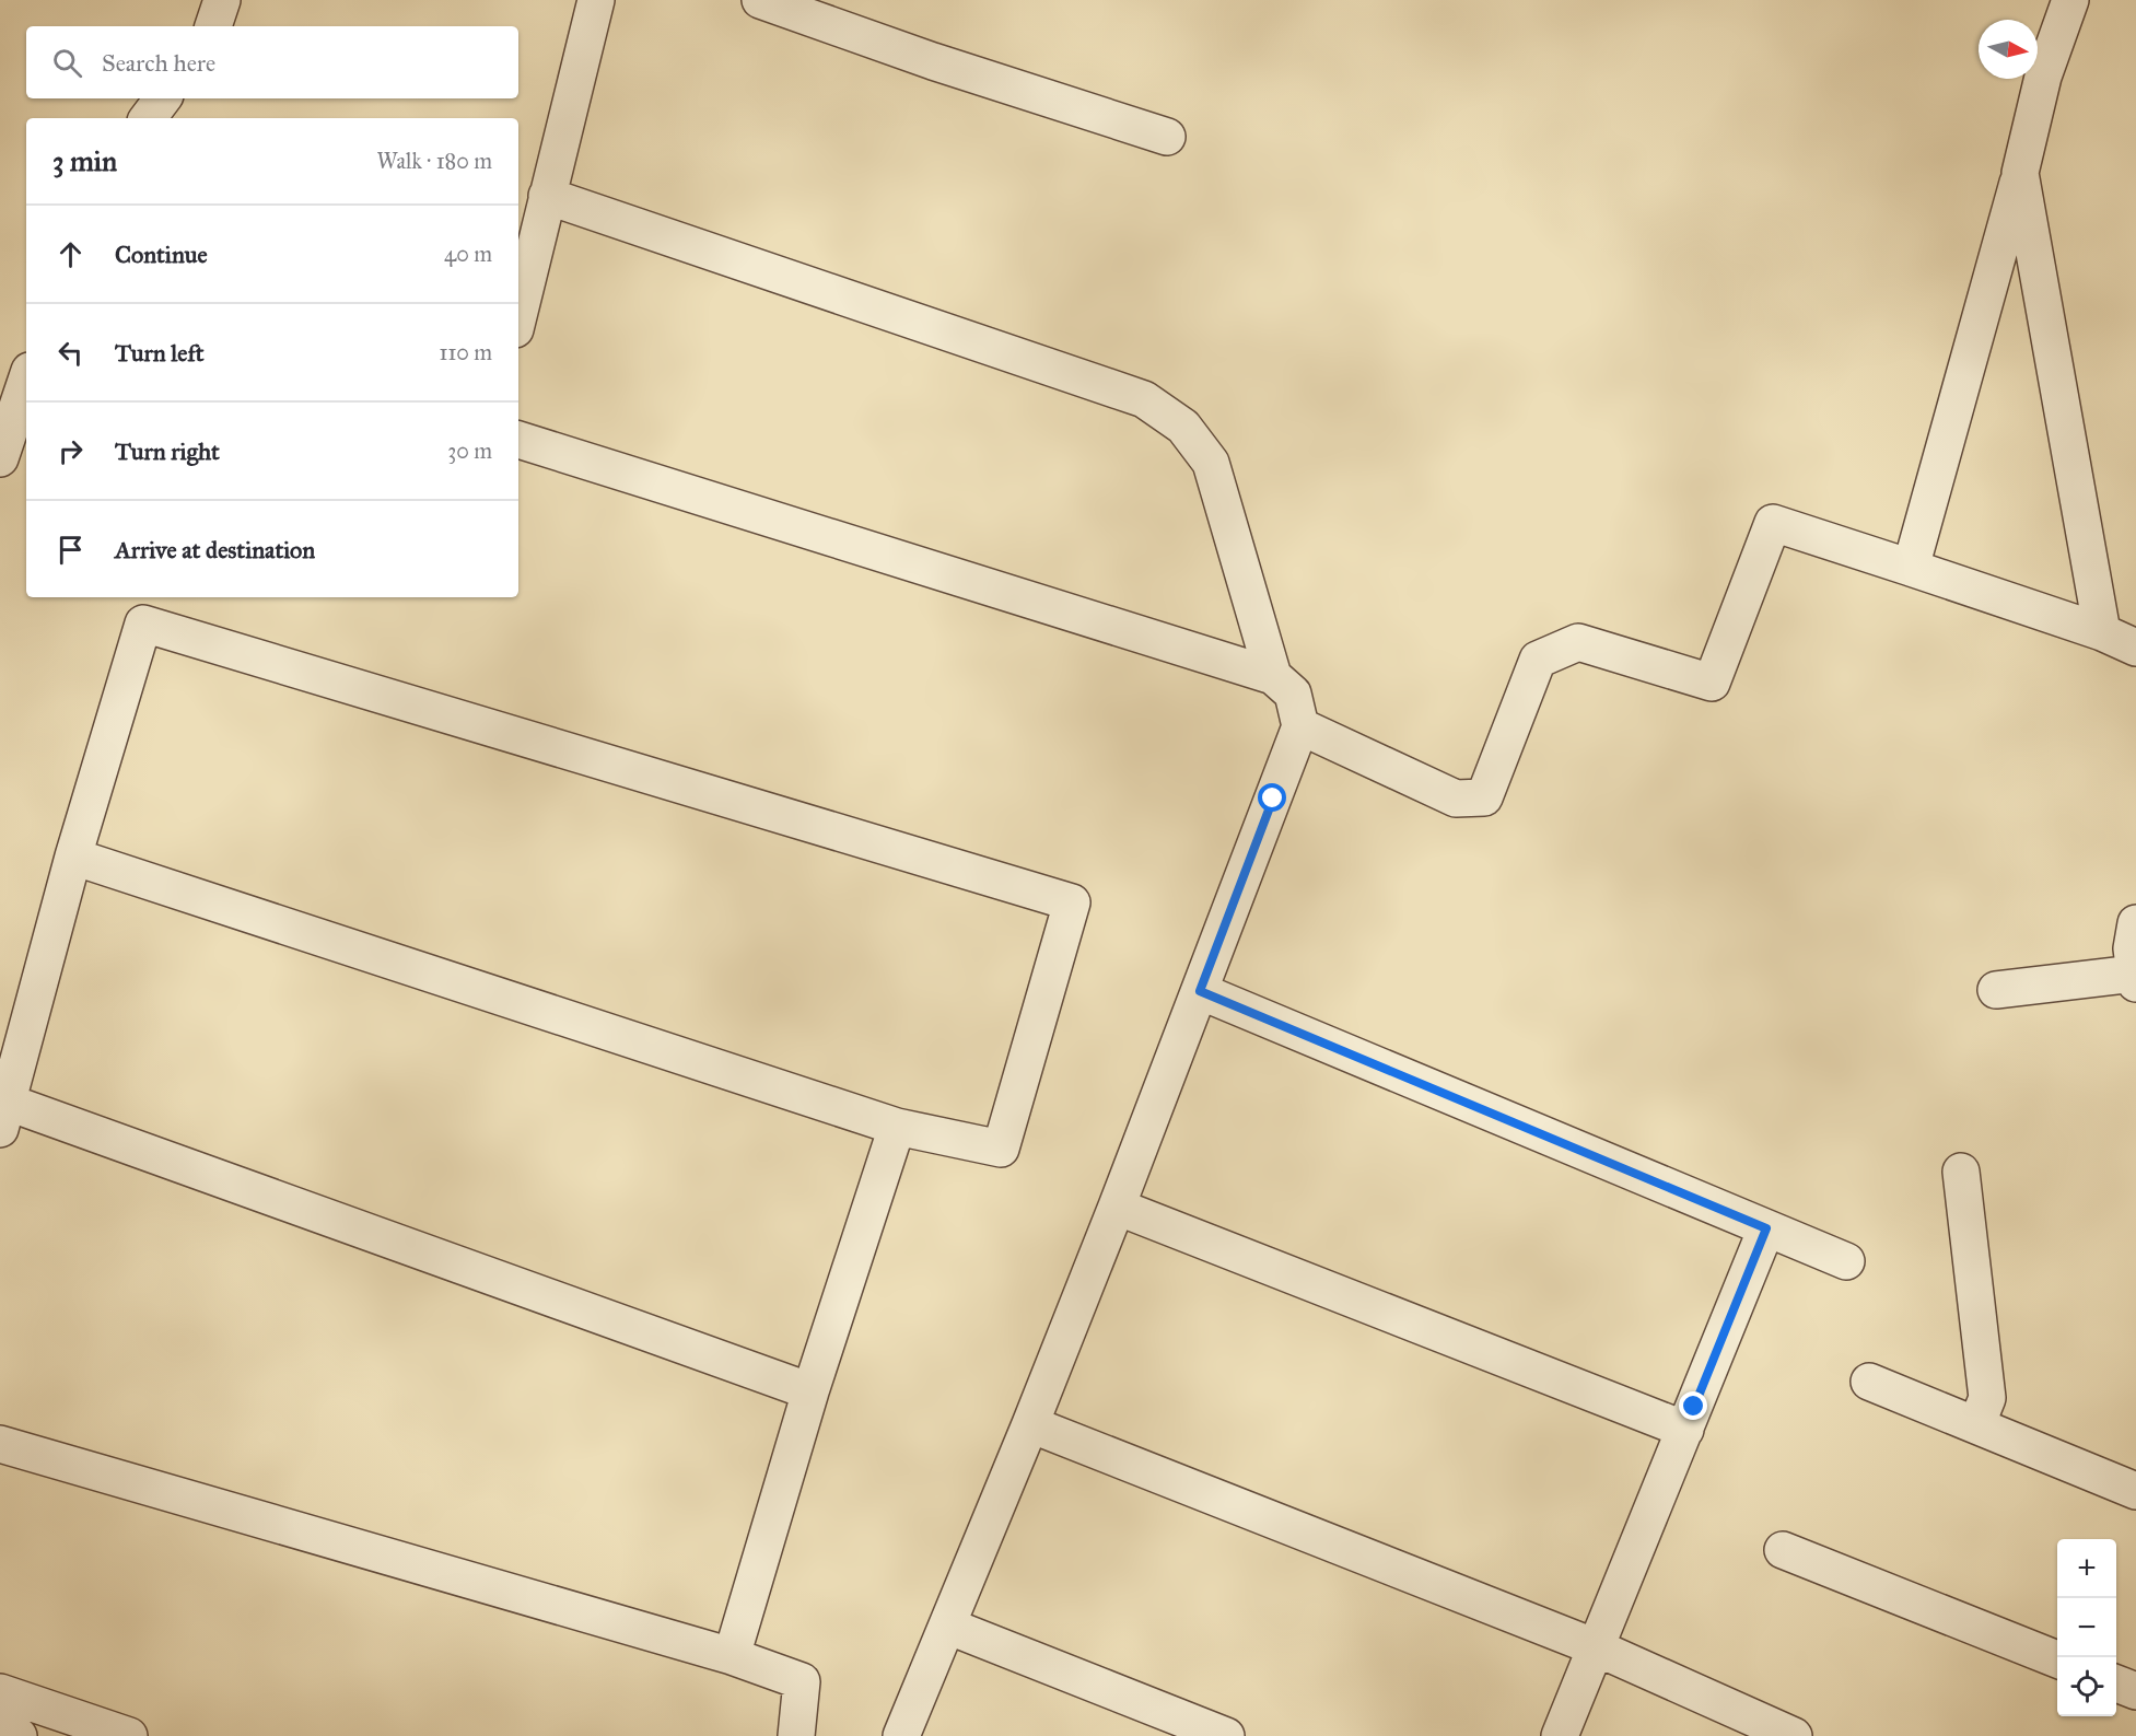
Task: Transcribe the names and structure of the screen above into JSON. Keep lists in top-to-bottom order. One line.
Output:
{"north":"right","page":{"search":"Search here","heading":["3 min","Walk · 180 m"],"list":[["Continue","40 m"],["Turn left","110 m"],["Turn right","30 m"],"Arrive at destination"],"map_buttons":["+","−"]}}
